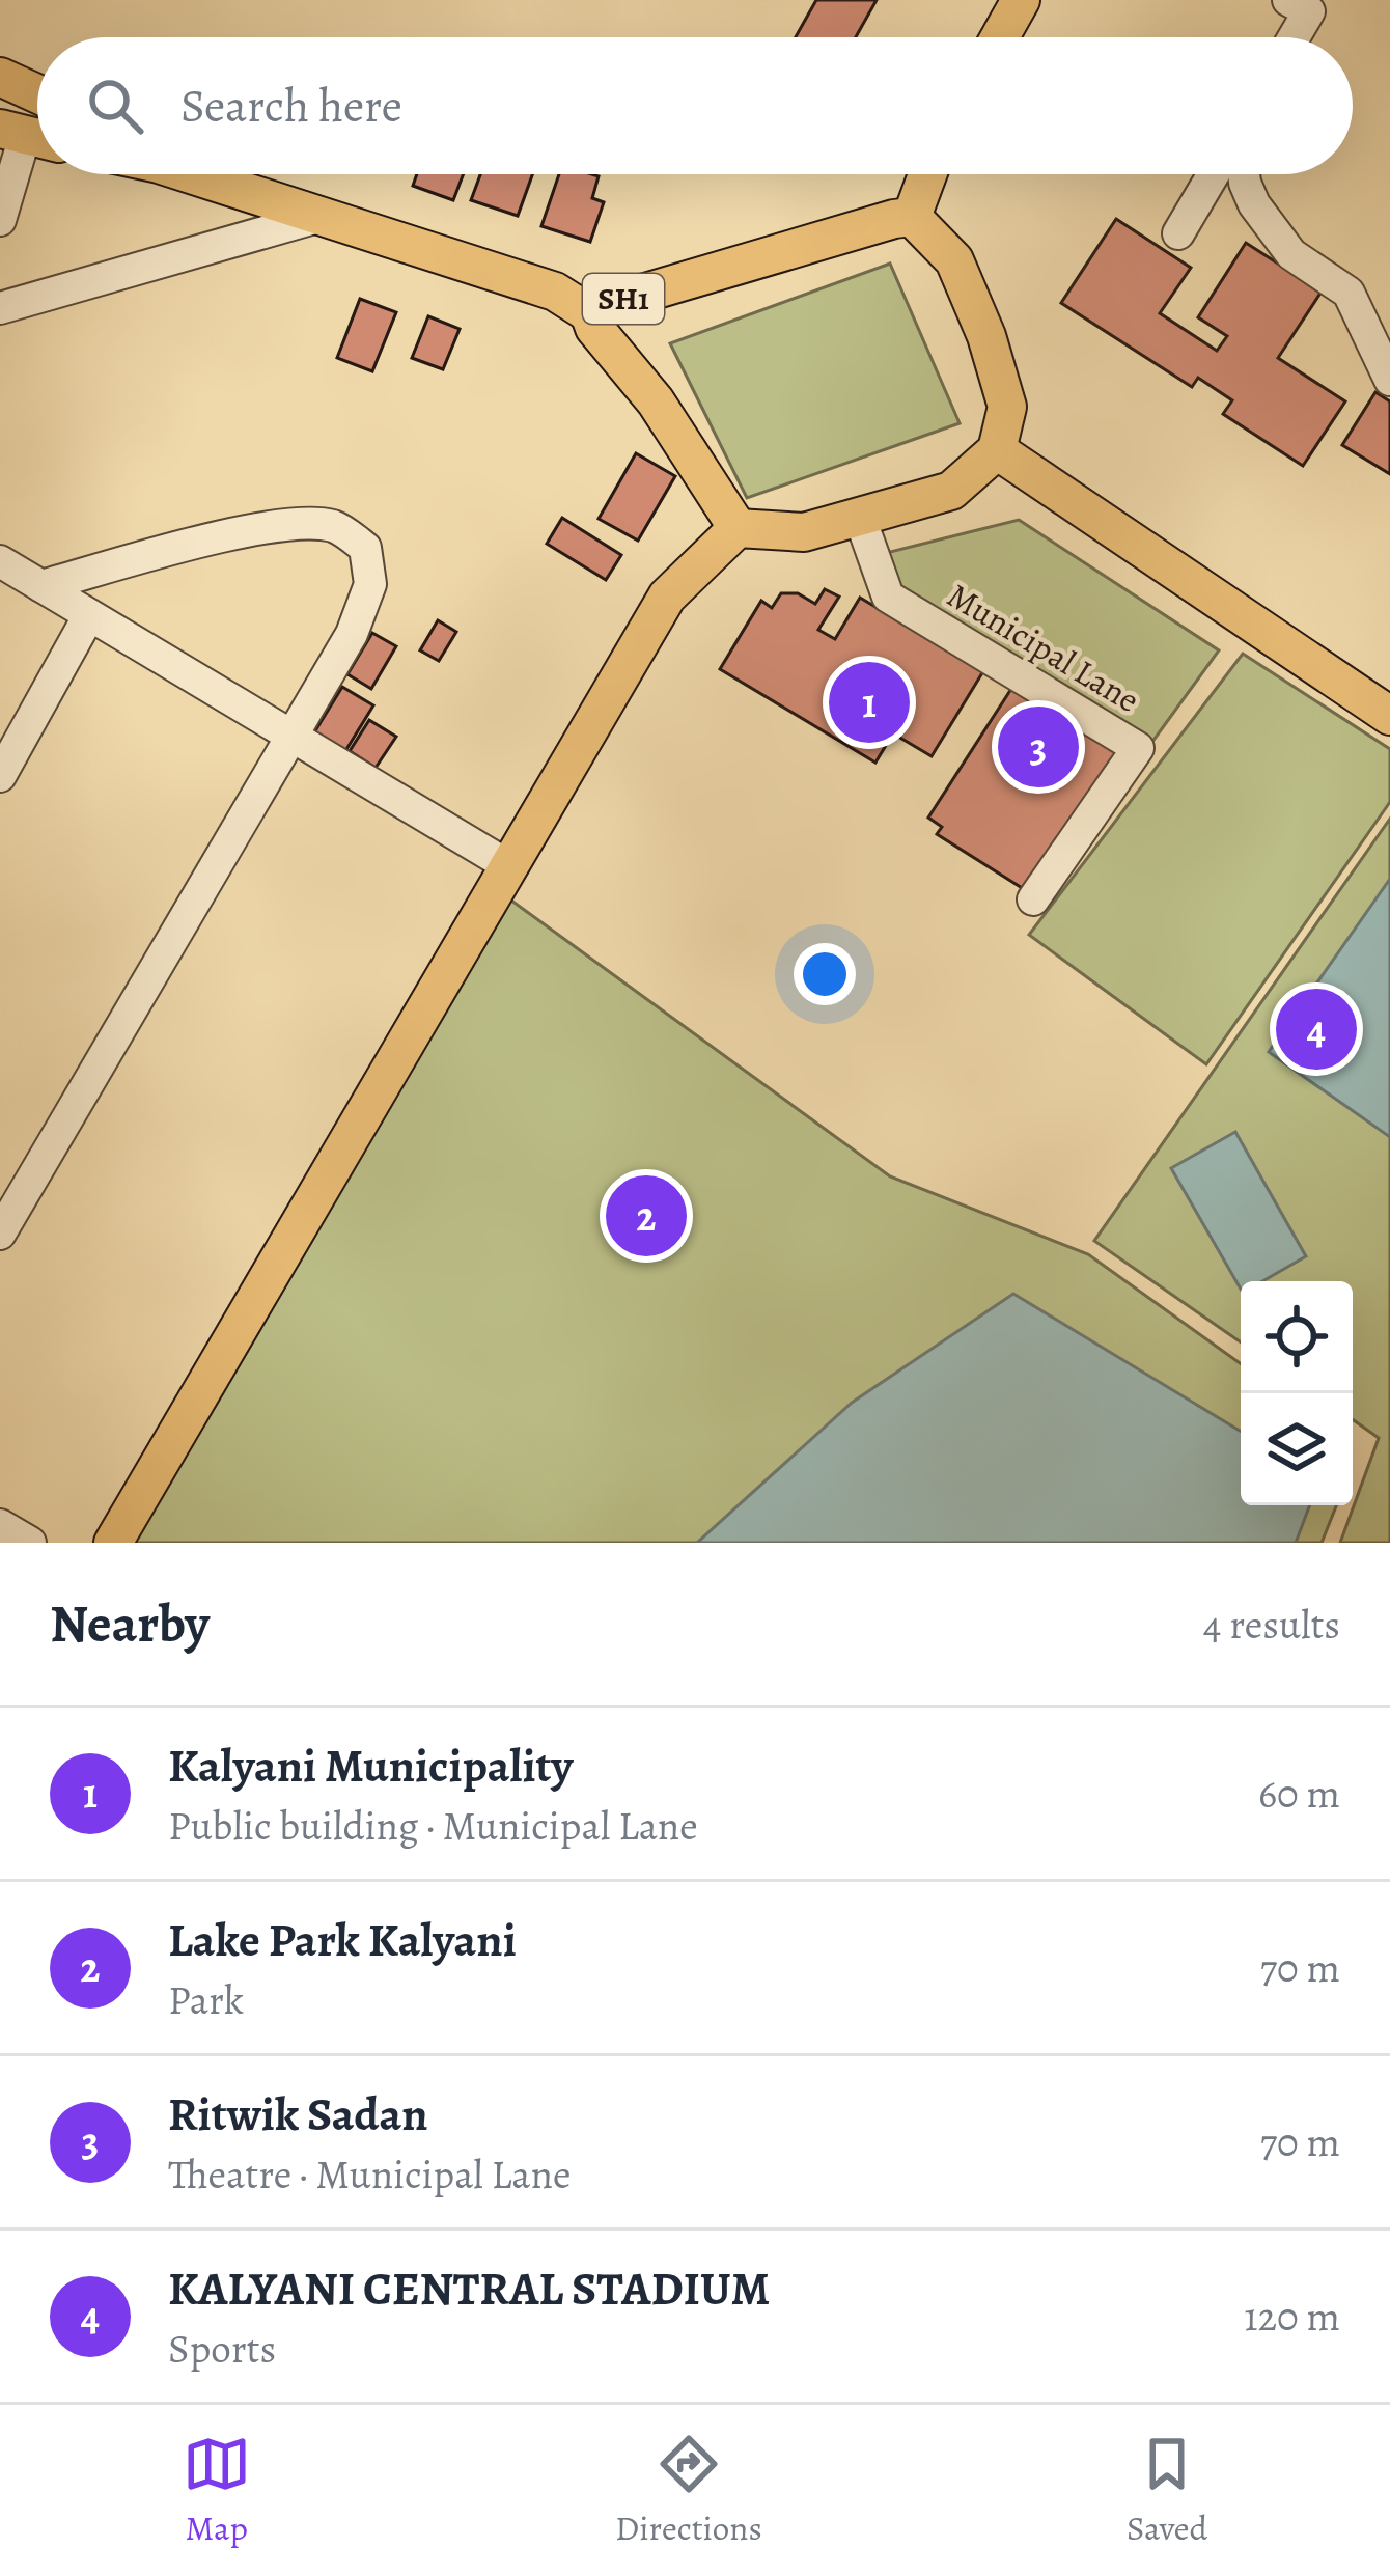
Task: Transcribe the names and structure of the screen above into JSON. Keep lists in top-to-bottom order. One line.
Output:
{"streets":{"main road":["SH1"],"street":["Municipal Lane"]},"page":{"search":"Search here","pins":["1","3","4","2"],"heading":["Nearby","4 results"],"list":[{"mark":"1","name":"Kalyani Municipality","note":"Public building · Municipal Lane","value":"60 m"},{"mark":"2","name":"Lake Park Kalyani","note":"Park","value":"70 m"},{"mark":"3","name":"Ritwik Sadan","note":"Theatre · Municipal Lane","value":"70 m"},{"mark":"4","name":"KALYANI CENTRAL STADIUM","note":"Sports","value":"120 m"}],"nav":["Map","Directions","Saved"]}}
